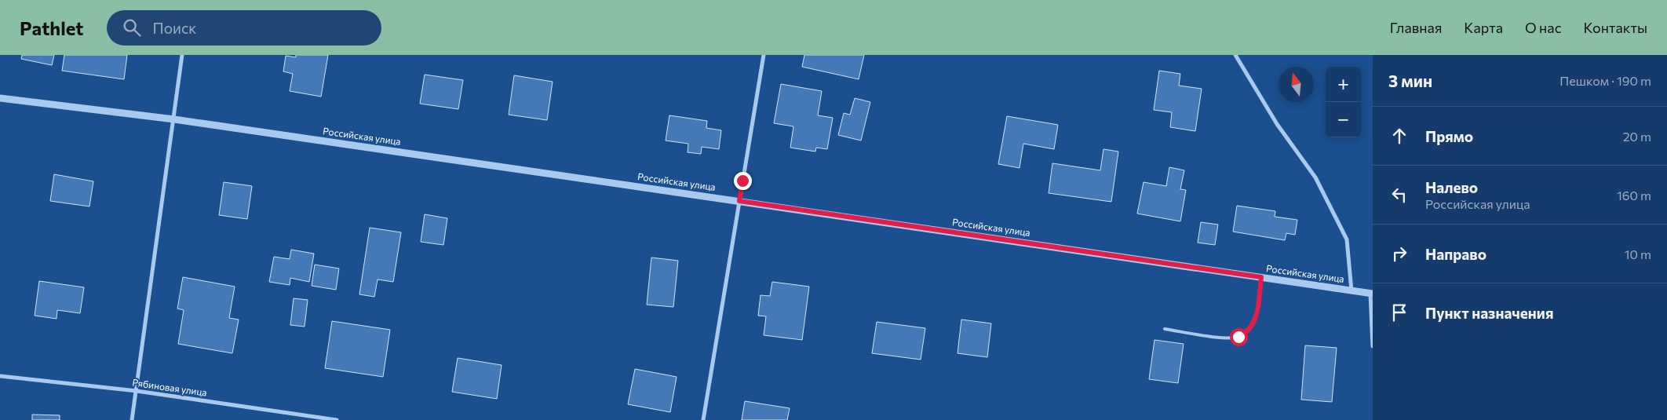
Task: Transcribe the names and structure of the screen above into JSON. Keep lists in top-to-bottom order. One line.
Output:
{"streets":{"street":["Российская улица","Рябиновая улица"]},"north":"top","page":{"header":"Pathlet","search":"Поиск","nav":["Главная","Карта","О нас","Контакты"],"heading":["3 мин","Пешком · 190 m"],"map_buttons":["+","−"],"list":[["Прямо","20 m"],["Налево","Российская улица","160 m"],["Направо","10 m"],"Пункт назначения"]}}
